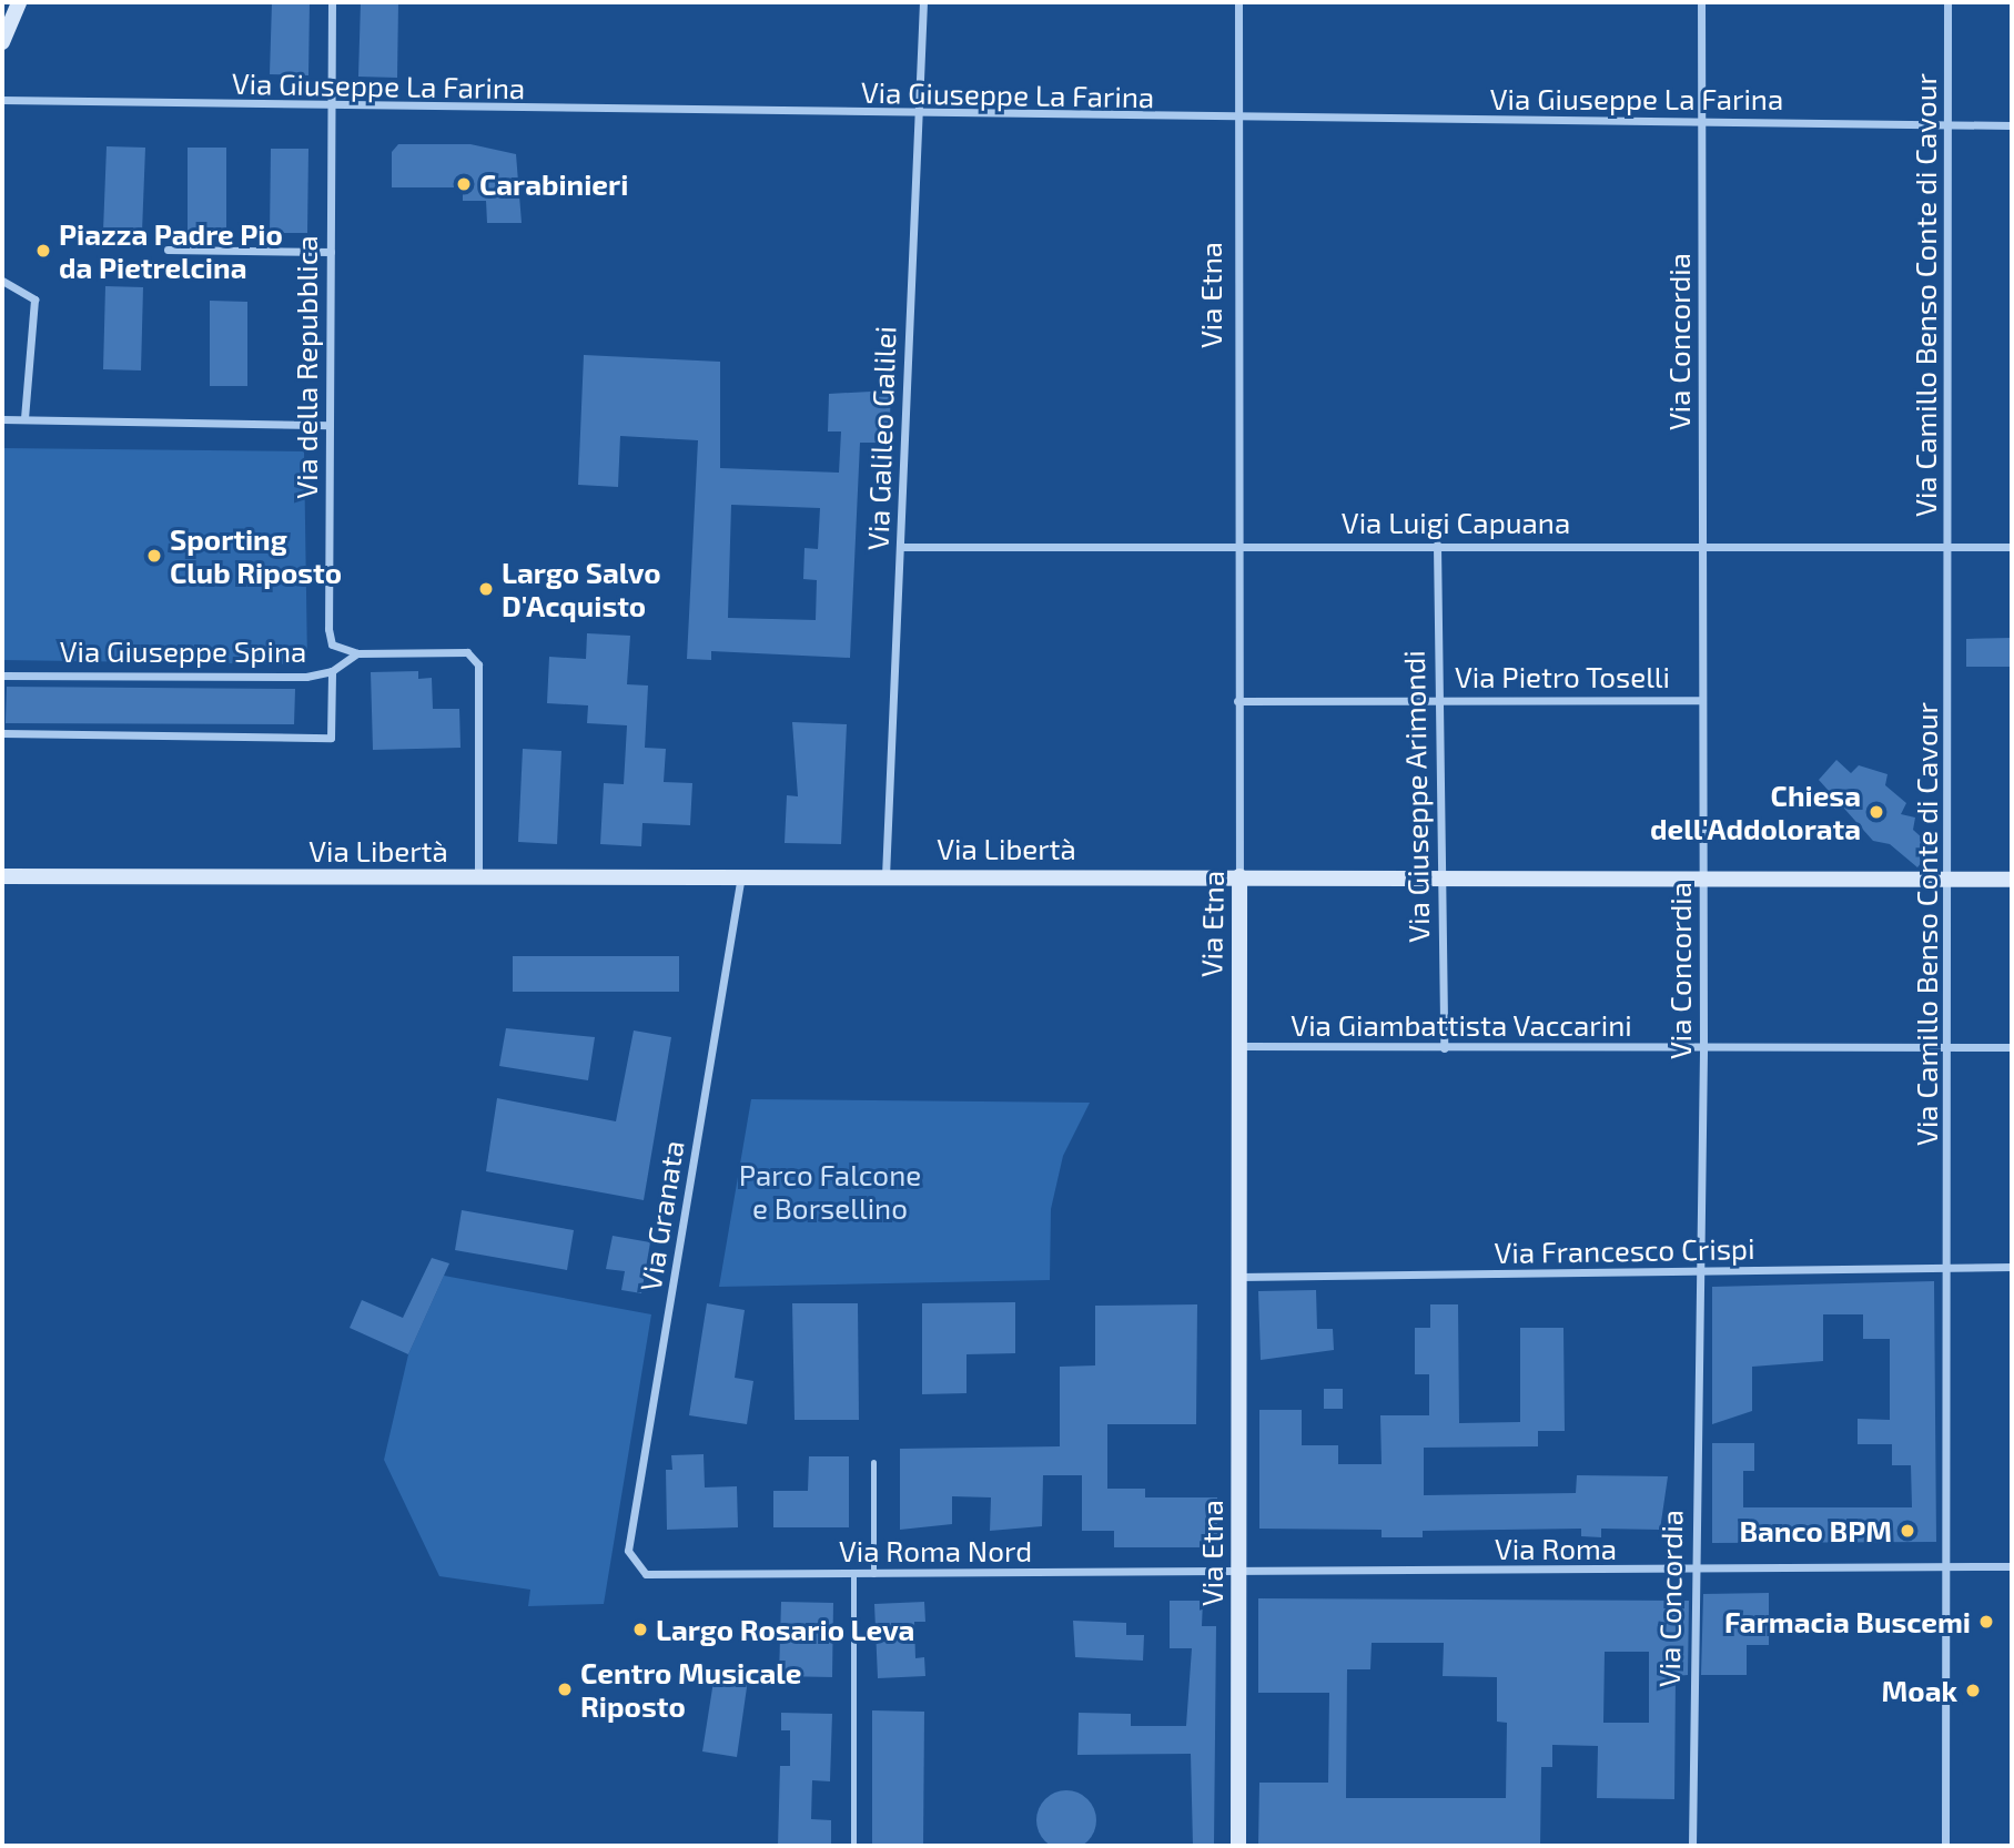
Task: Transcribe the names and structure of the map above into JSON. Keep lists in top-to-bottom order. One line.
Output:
{"streets":{"street":["Via Giuseppe La Farina","Via Etna","Via Camillo Benso Conte di Cavour","Via Concordia","Via della Repubblica","Via Galileo Galilei","Via Luigi Capuana","Via Giuseppe Spina","Via Pietro Toselli","Via Giuseppe Arimondi","Via Libertà","Via Giambattista Vaccarini","Via Granata","Via Francesco Crispi","Via Roma","Via Roma Nord"]},"crossings":[["Via Giuseppe La Farina","Via Etna"],["Via Giuseppe La Farina","Via Camillo Benso Conte di Cavour"],["Via Giuseppe La Farina","Via Concordia"],["Via Giuseppe La Farina","Via della Repubblica"],["Via Giuseppe La Farina","Via Galileo Galilei"],["Via Etna","Via Luigi Capuana"],["Via Etna","Via Pietro Toselli"],["Via Etna","Via Libertà"],["Via Etna","Via Giambattista Vaccarini"],["Via Etna","Via Francesco Crispi"],["Via Etna","Via Roma"],["Via Etna","Via Roma Nord"],["Via Camillo Benso Conte di Cavour","Via Luigi Capuana"],["Via Camillo Benso Conte di Cavour","Via Libertà"],["Via Camillo Benso Conte di Cavour","Via Giambattista Vaccarini"],["Via Camillo Benso Conte di Cavour","Via Francesco Crispi"],["Via Camillo Benso Conte di Cavour","Via Roma"],["Via Concordia","Via Luigi Capuana"],["Via Concordia","Via Pietro Toselli"],["Via Concordia","Via Libertà"],["Via Concordia","Via Giambattista Vaccarini"],["Via Concordia","Via Francesco Crispi"],["Via Concordia","Via Roma"],["Via della Repubblica","Via Giuseppe Spina"],["Via Galileo Galilei","Via Luigi Capuana"],["Via Galileo Galilei","Via Libertà"],["Via Luigi Capuana","Via Giuseppe Arimondi"],["Via Pietro Toselli","Via Giuseppe Arimondi"],["Via Giuseppe Arimondi","Via Libertà"],["Via Giuseppe Arimondi","Via Giambattista Vaccarini"],["Via Libertà","Via Granata"],["Via Granata","Via Roma Nord"],["Via Roma","Via Roma Nord"]],"parks":["Parco Falcone e Borsellino"],"places":["Carabinieri","Piazza Padre Pio da Pietrelcina","Sporting Club Riposto","Largo Salvo D'Acquisto","Chiesa dell'Addolorata","Banco BPM","Farmacia Buscemi","Largo Rosario Leva","Centro Musicale Riposto","Moak"]}
